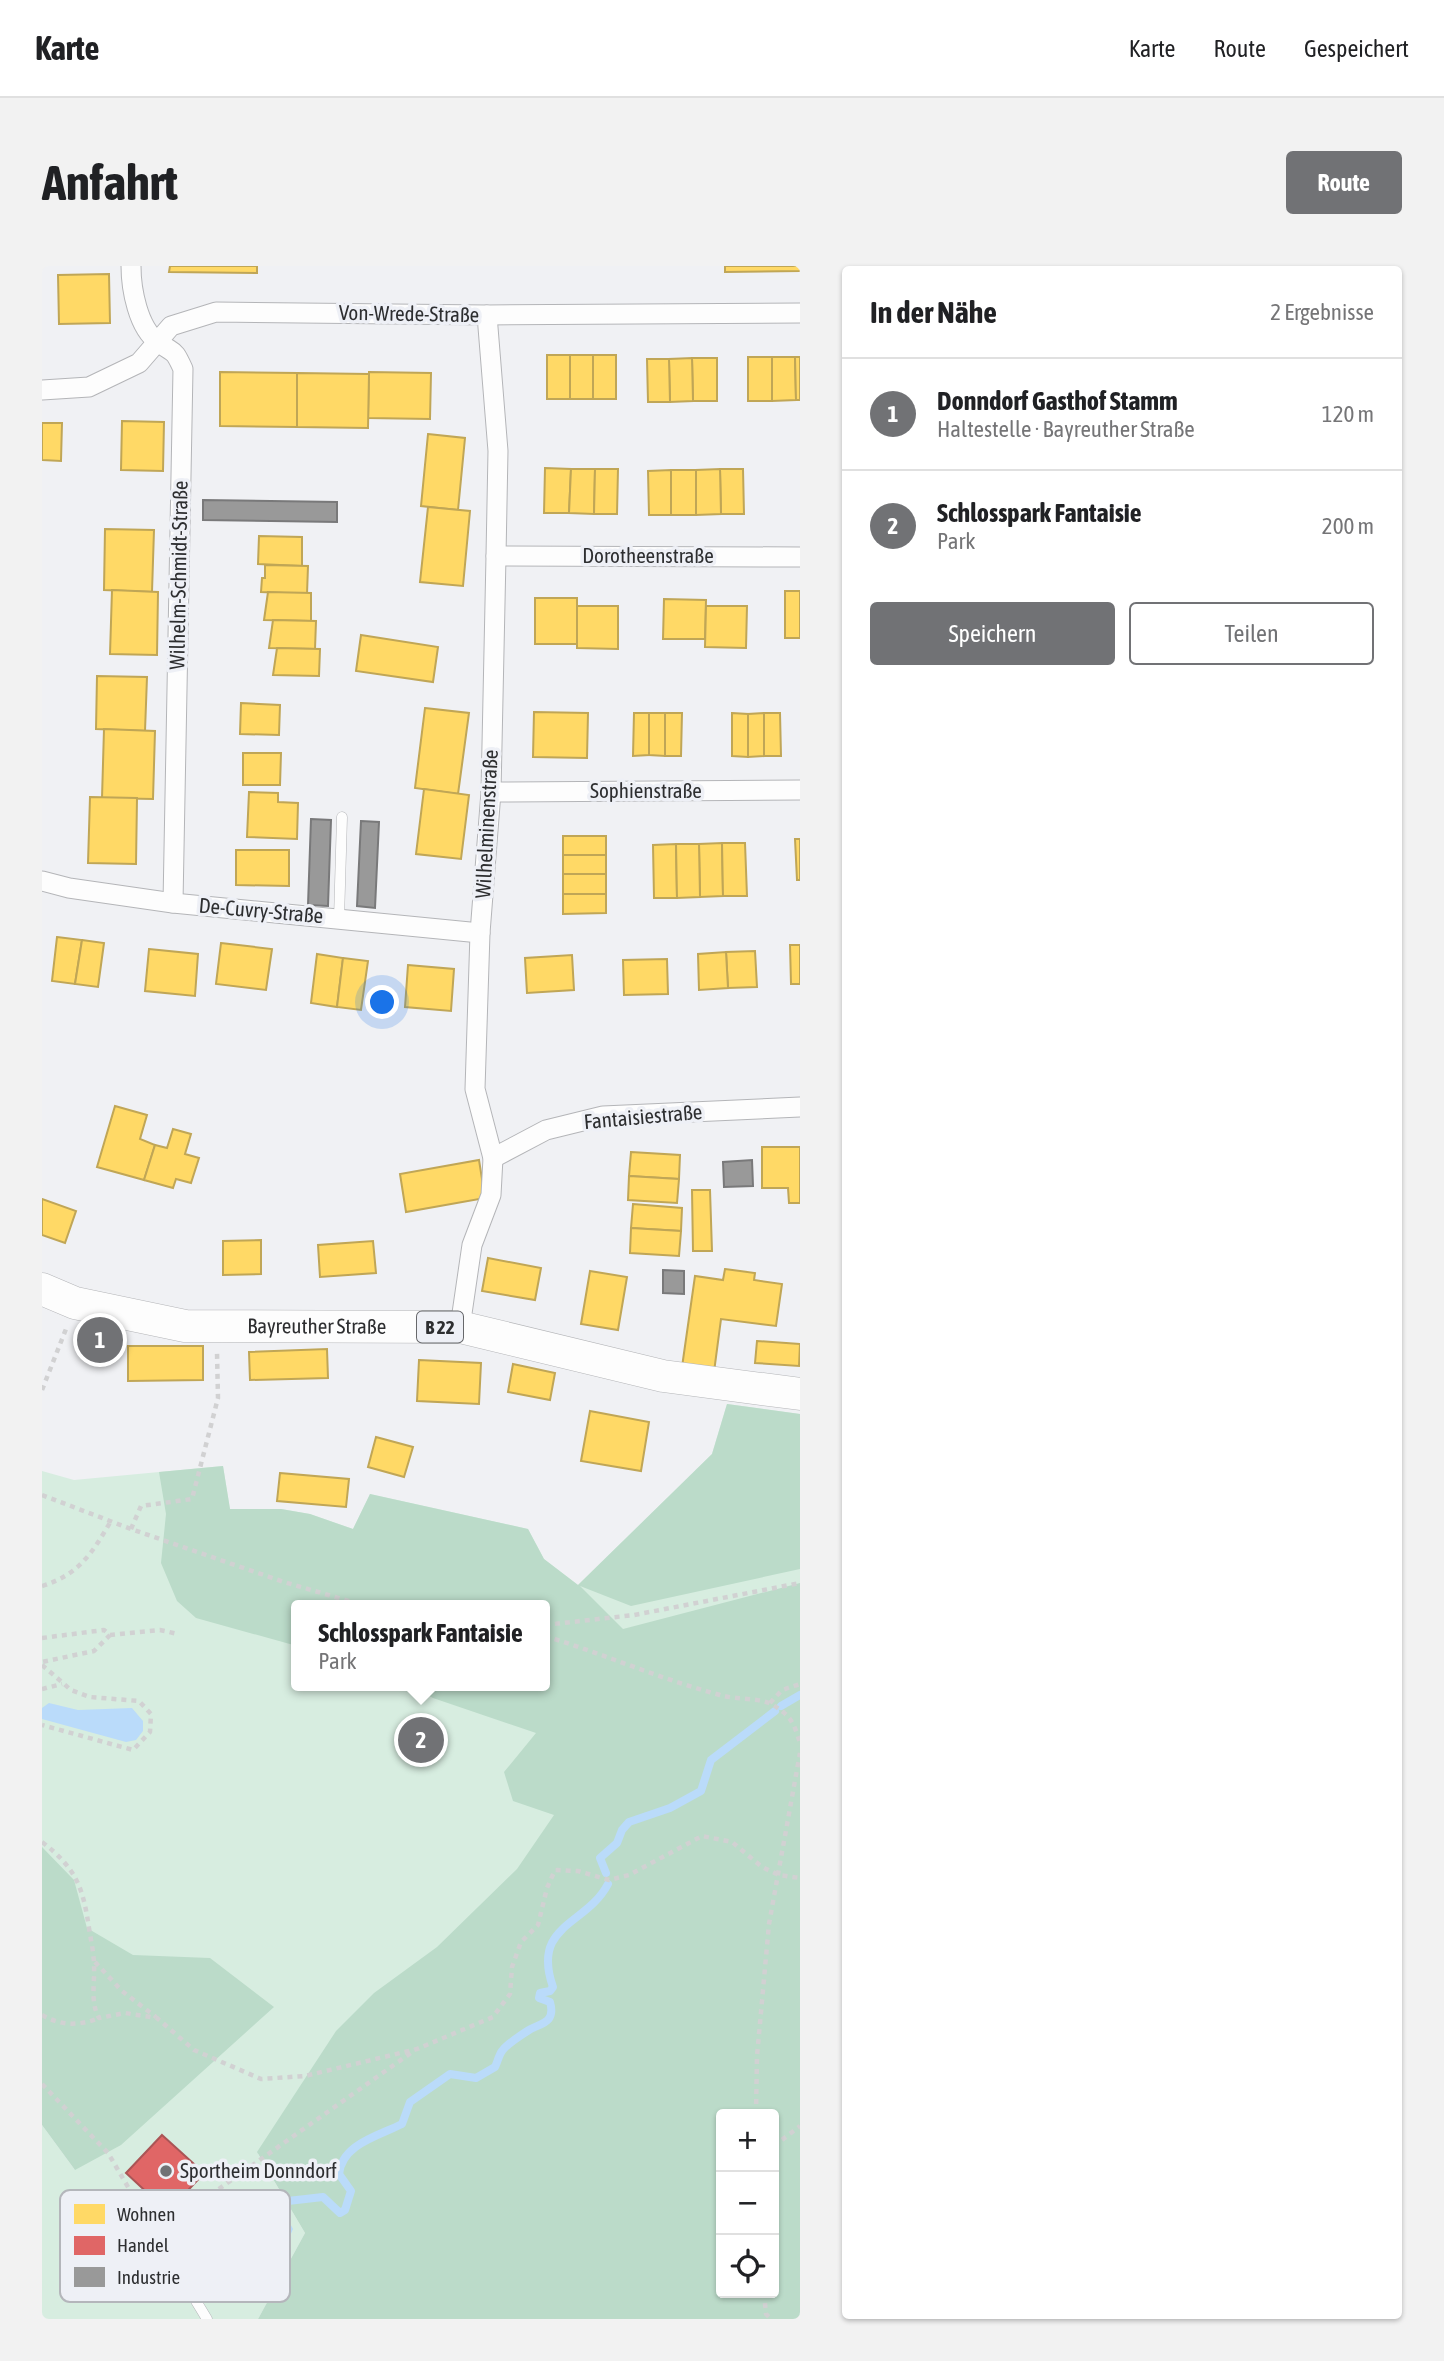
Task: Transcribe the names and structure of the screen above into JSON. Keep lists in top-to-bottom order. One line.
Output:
{"streets":{"main road":["Bayreuther Straße","B 22"],"street":["Von-Wrede-Straße","Dorotheenstraße","Wilhelm-Schmidt-Straße","Sophienstraße","Wilhelminenstraße","De-Cuvry-Straße","Fantaisiestraße"]},"crossings":[["Von-Wrede-Straße","Wilhelm-Schmidt-Straße"],["Von-Wrede-Straße","Wilhelminenstraße"],["Dorotheenstraße","Wilhelminenstraße"],["Wilhelm-Schmidt-Straße","De-Cuvry-Straße"],["Sophienstraße","Wilhelminenstraße"],["Wilhelminenstraße","De-Cuvry-Straße"],["Wilhelminenstraße","Fantaisiestraße"],["Wilhelminenstraße","Bayreuther Straße"]],"places":["Sportheim Donndorf"],"legend":["Wohnen","Handel","Industrie"],"page":{"header":"Karte","nav":["Karte","Route","Gespeichert"],"buttons":["Route",["Speichern","Teilen"]],"title":"Anfahrt","heading":["In der Nähe","2 Ergebnisse"],"list":[{"mark":"1","name":"Donndorf Gasthof Stamm","note":"Haltestelle · Bayreuther Straße","value":"120 m"},{"mark":"2","name":"Schlosspark Fantaisie","note":"Park","value":"200 m"}],"pins":["1","2"],"popup":["Schlosspark Fantaisie","Park"],"map_buttons":["+","−"]}}
